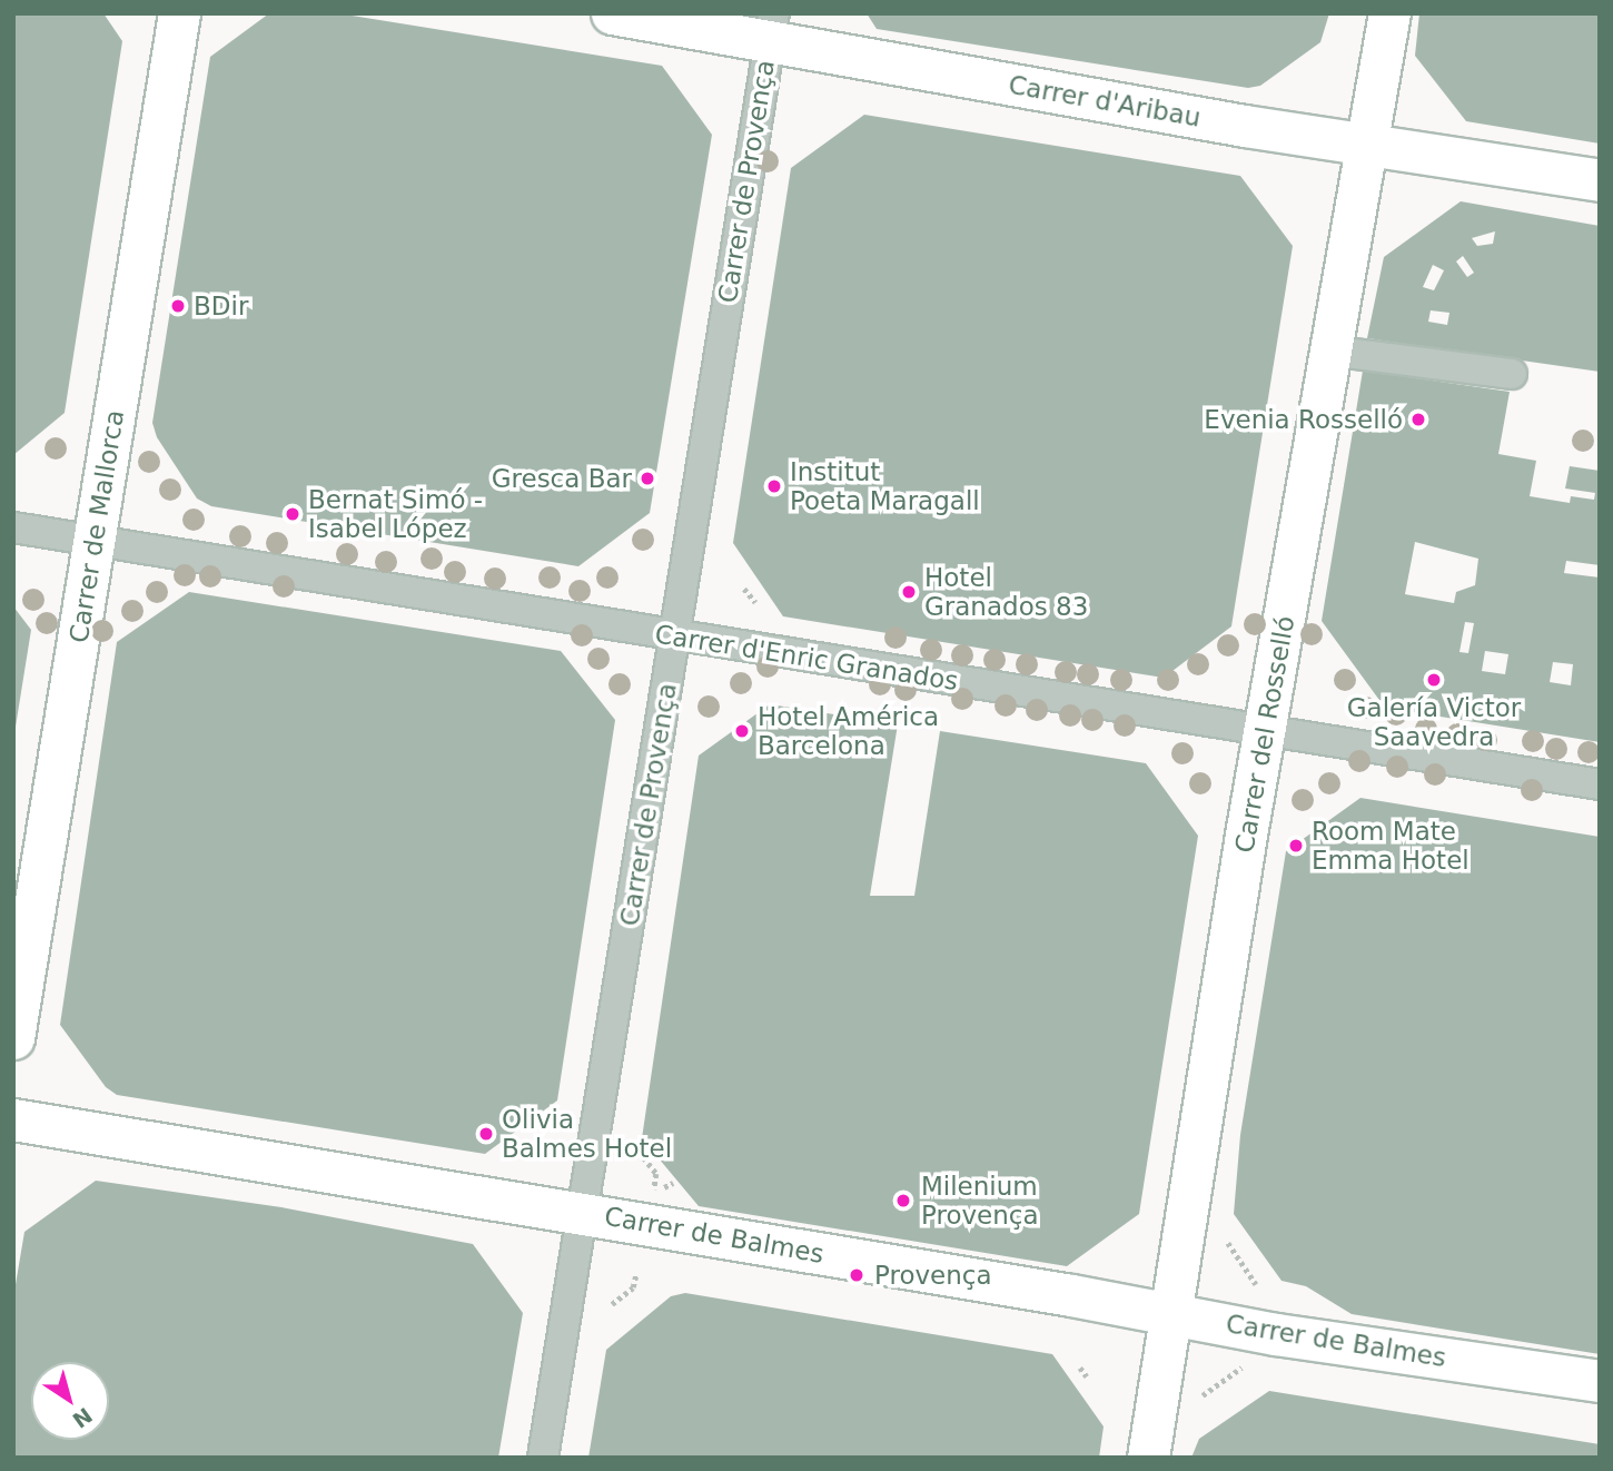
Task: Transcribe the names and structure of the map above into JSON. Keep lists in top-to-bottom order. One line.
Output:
{"streets":{"main road":["Carrer d'Aribau","Carrer de Mallorca","Carrer del Rosselló","Carrer de Balmes"],"street":["Carrer de Provença","Carrer d'Enric Granados"]},"crossings":[["Carrer d'Aribau","Carrer de Provença"],["Carrer d'Aribau","Carrer del Rosselló"],["Carrer de Provença","Carrer d'Enric Granados"],["Carrer de Provença","Carrer de Balmes"],["Carrer de Mallorca","Carrer d'Enric Granados"],["Carrer d'Enric Granados","Carrer del Rosselló"],["Carrer del Rosselló","Carrer de Balmes"]],"places":["BDir","Evenia Rosselló","Gresca Bar","Institut Poeta Maragall","Bernat Simó - Isabel López","Hotel Granados 83","Galería Victor Saavedra","Hotel América Barcelona","Room Mate Emma Hotel","Olivia Balmes Hotel","Milenium Provença","Provença"],"north":"bottom right"}
